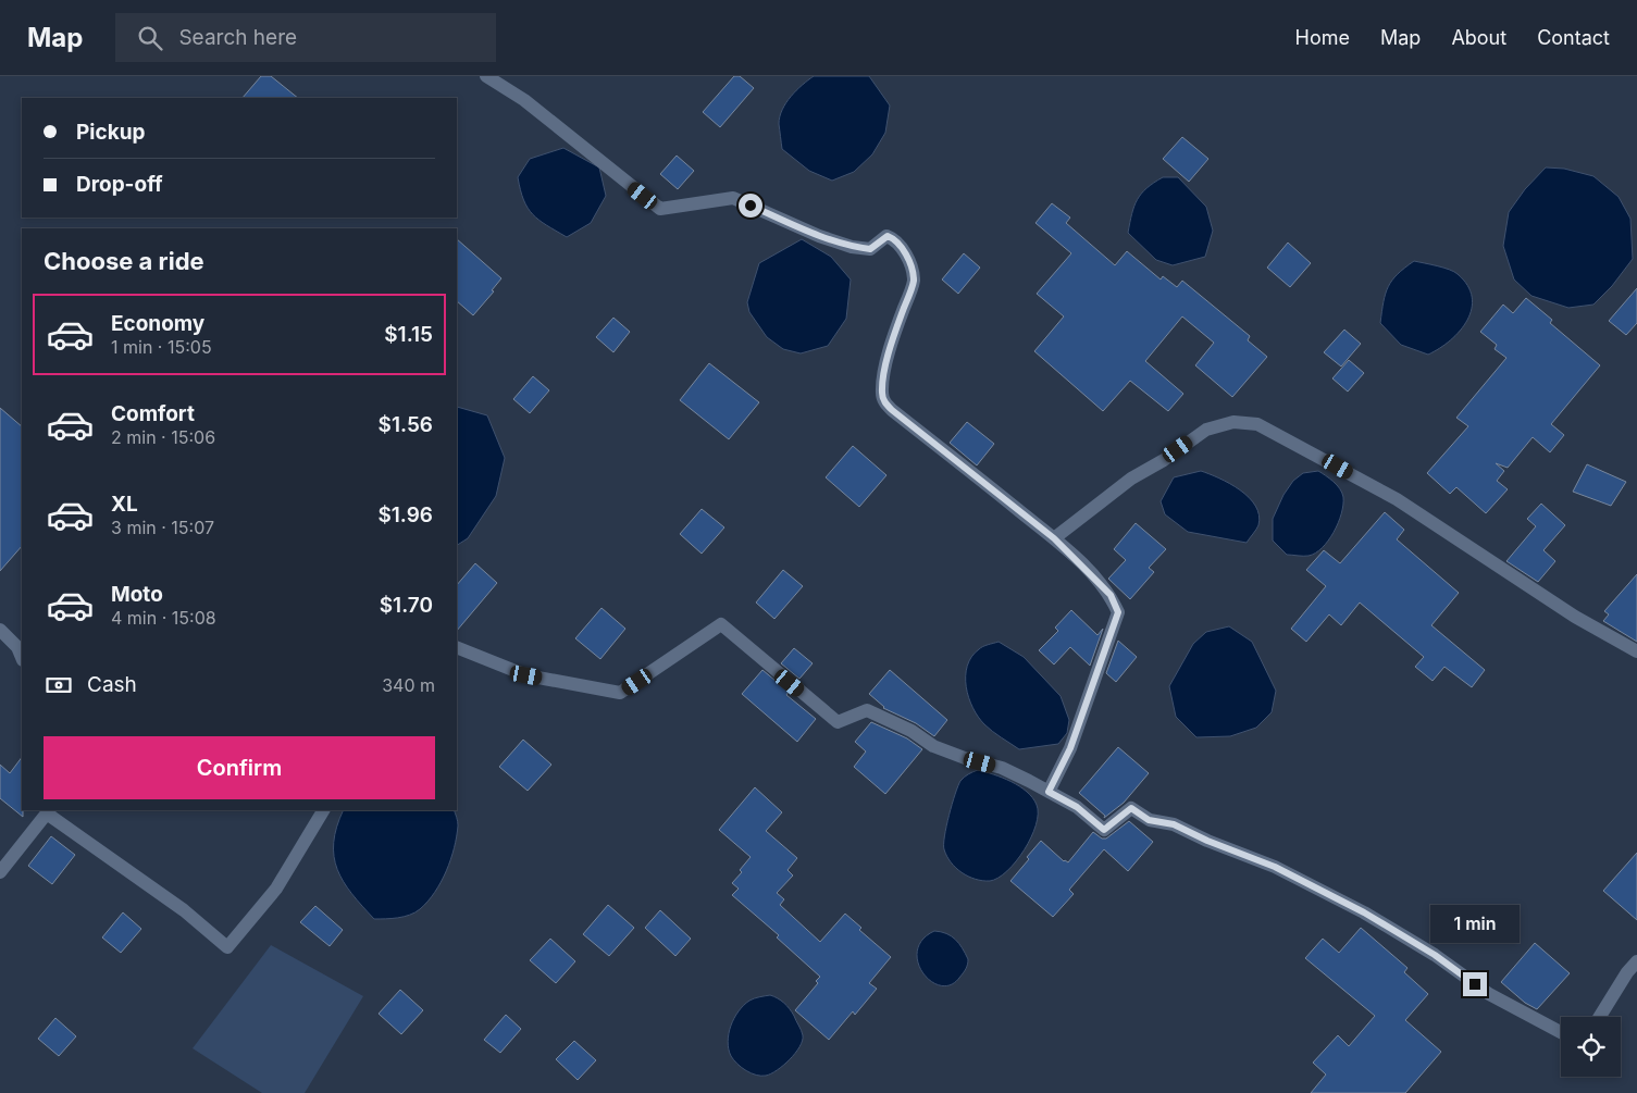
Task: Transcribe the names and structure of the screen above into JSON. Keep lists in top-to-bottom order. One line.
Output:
{"page":{"header":"Map","search":"Search here","nav":["Home","Map","About","Contact"],"banner":["Pickup","Drop-off"],"heading":"Choose a ride","list":[{"name":"Economy","note":"1 min · 15:05","value":"$1.15"},{"name":"Comfort","note":"2 min · 15:06","value":"$1.56"},{"name":"XL","note":"3 min · 15:07","value":"$1.96"},{"name":"Moto","note":"4 min · 15:08","value":"$1.70"}],"pay":["Cash","340 m"],"buttons":"Confirm","bubble":"1 min"}}
